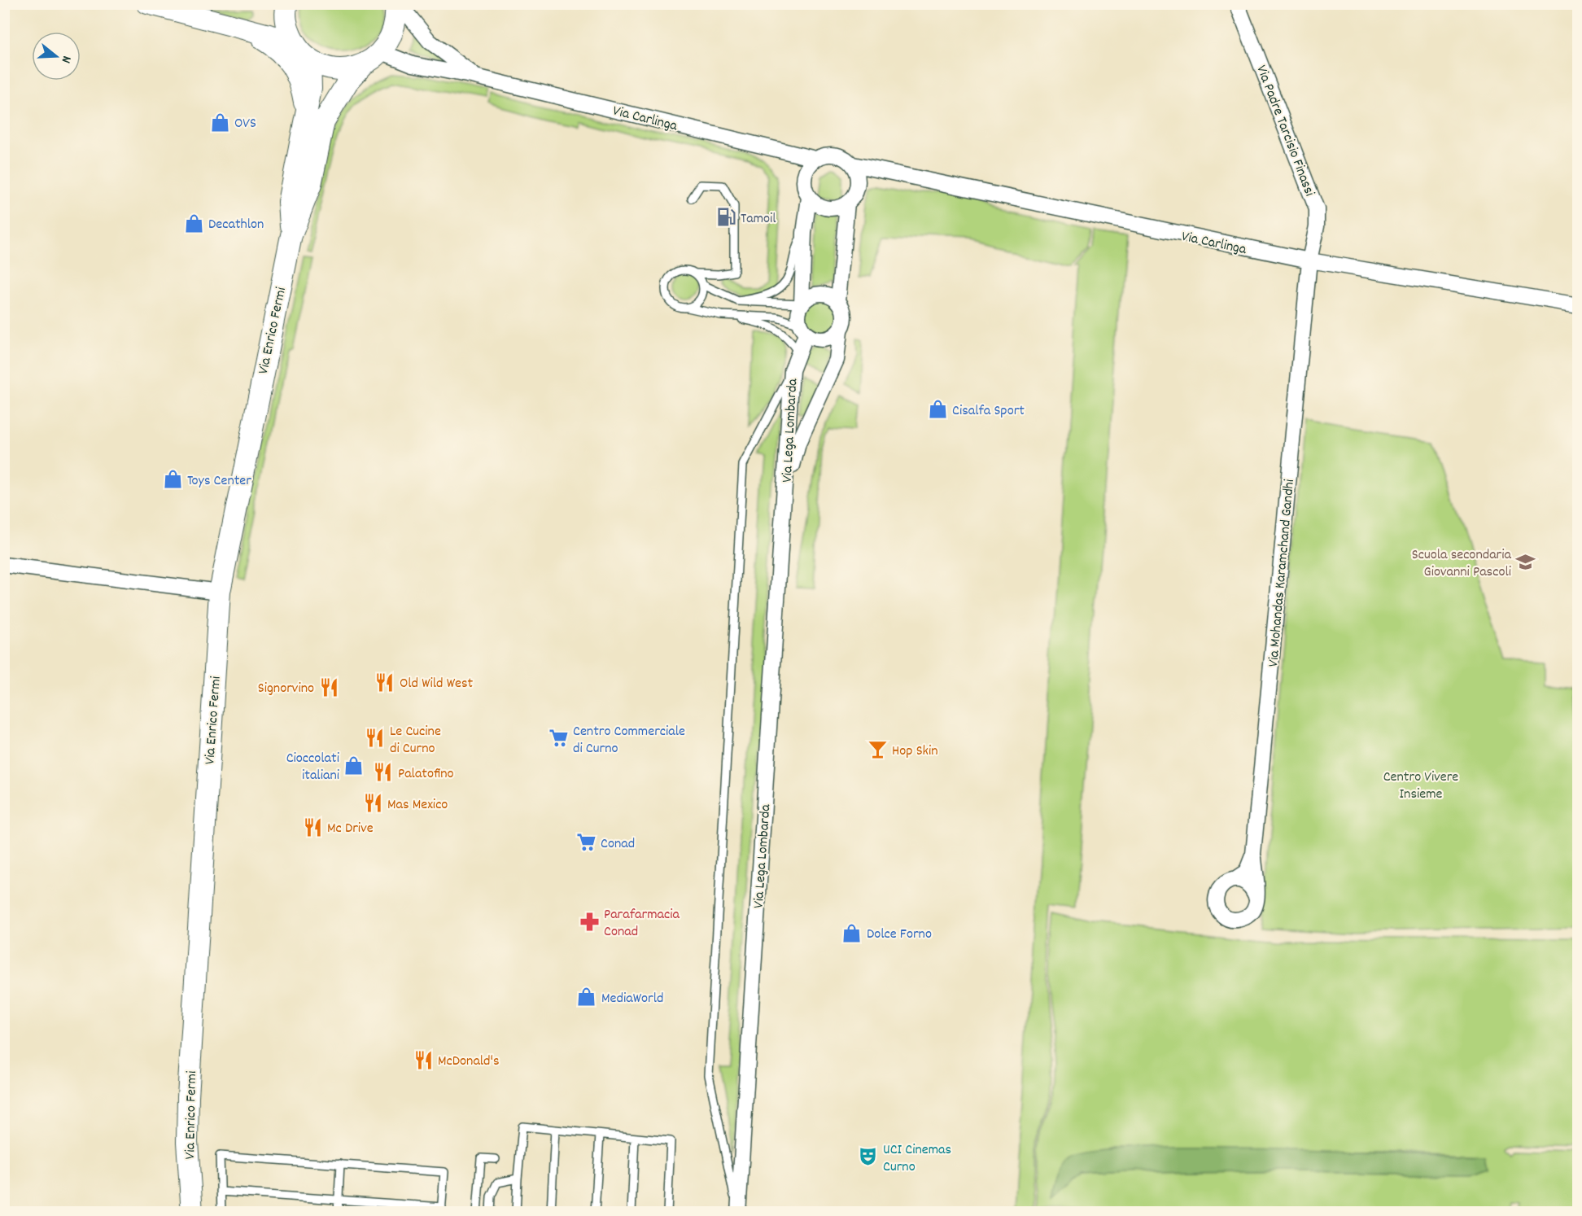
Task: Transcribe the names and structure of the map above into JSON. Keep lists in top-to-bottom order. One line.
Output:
{"streets":{"street":["Via Carlinga","Via Padre Tarcisio Finassi","Via Enrico Fermi","Via Lega Lombarda","Via Mohandas Karamchand Gandhi"]},"crossings":[["Via Carlinga","Via Padre Tarcisio Finassi"],["Via Carlinga","Via Enrico Fermi"],["Via Carlinga","Via Lega Lombarda"],["Via Carlinga","Via Mohandas Karamchand Gandhi"],["Via Padre Tarcisio Finassi","Via Mohandas Karamchand Gandhi"]],"parks":["Centro Vivere Insieme"],"places":{"shop":["OVS","Decathlon","Cisalfa Sport","Toys Center","Cioccolati italiani","Dolce Forno","MediaWorld"],"fuel station":["Tamoil"],"school or university":["Scuola secondaria Giovanni Pascoli"],"restaurant":["Old Wild West","Signorvino","Le Cucine di Curno","Palatofino","Mas Mexico","Mc Drive","McDonald's"],"supermarket":["Centro Commerciale di Curno","Conad"],"bar":["Hop Skin"],"pharmacy":["Parafarmacia Conad"],"theatre":["UCI Cinemas Curno"]},"north":"right"}
